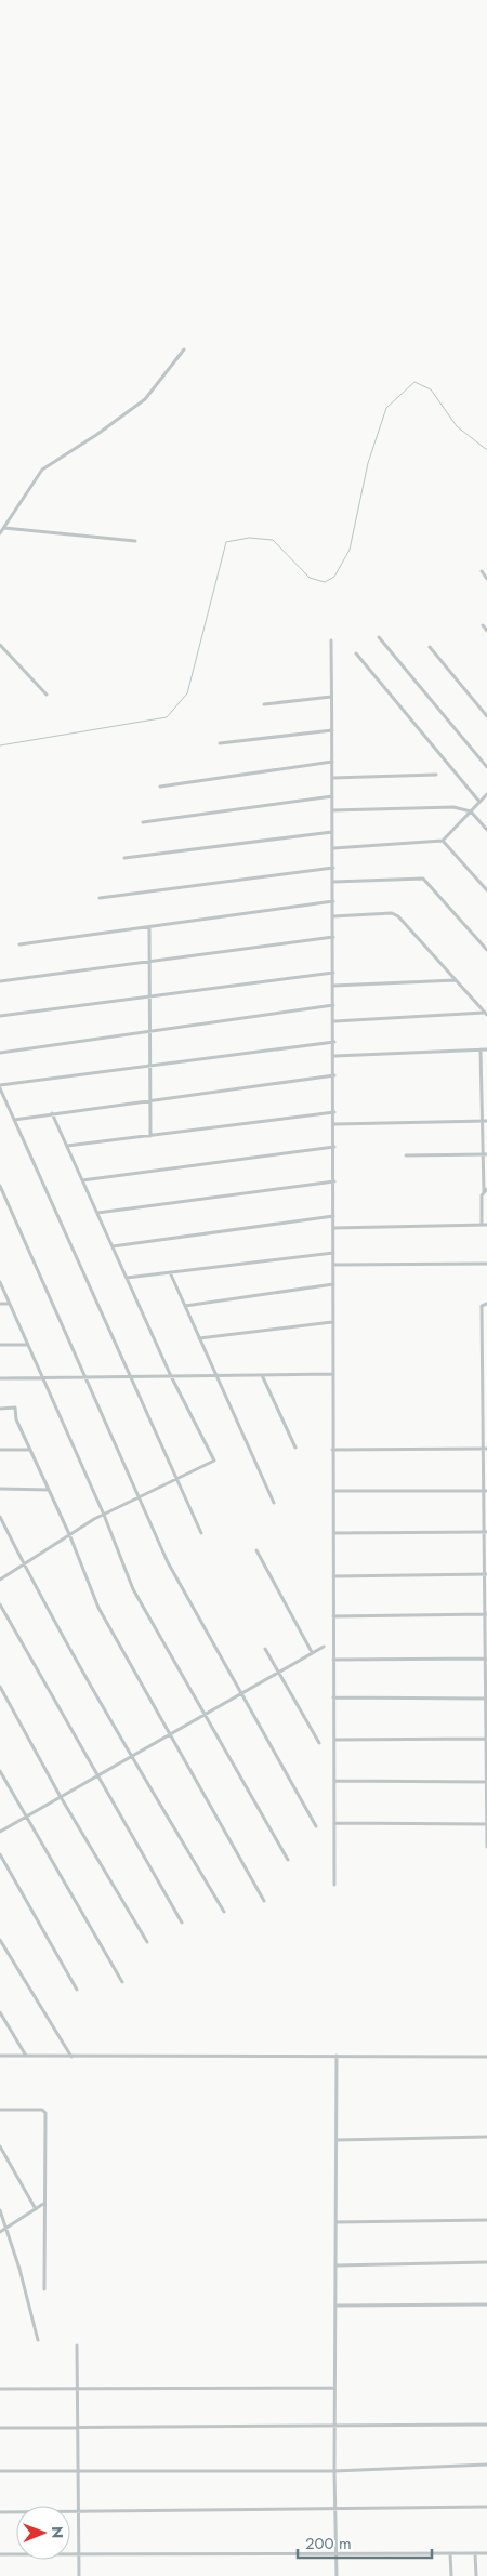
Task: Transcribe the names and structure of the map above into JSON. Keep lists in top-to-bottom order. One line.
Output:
{"scale_bar":"200 m","north":"right"}
